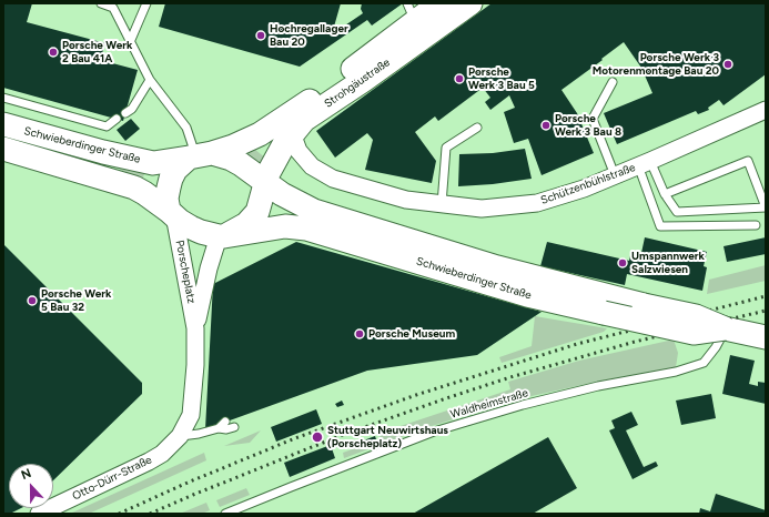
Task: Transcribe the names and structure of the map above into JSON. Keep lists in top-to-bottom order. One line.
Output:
{"streets":{"main road":["Strohgäustraße","Schwieberdinger Straße","Porscheplatz"],"street":["Schützenbühlstraße","Otto-Dürr-Straße"],"lane":["Waldheimstraße"]},"crossings":[["Strohgäustraße","Schwieberdinger Straße"],["Strohgäustraße","Schützenbühlstraße"],["Strohgäustraße","Porscheplatz"],["Schwieberdinger Straße","Porscheplatz"],["Schwieberdinger Straße","Waldheimstraße"],["Porscheplatz","Otto-Dürr-Straße"]],"places":["Hochregallager Bau 20","Porsche Werk 2 Bau 41A","Porsche Werk 3 Motorenmontage Bau 20","Porsche Werk 3 Bau 5","Porsche Werk 3 Bau 8","Umspannwerk Salzwiesen","Porsche Werk 5 Bau 32","Porsche Museum","Stuttgart Neuwirtshaus (Porscheplatz)"],"north":"top"}
